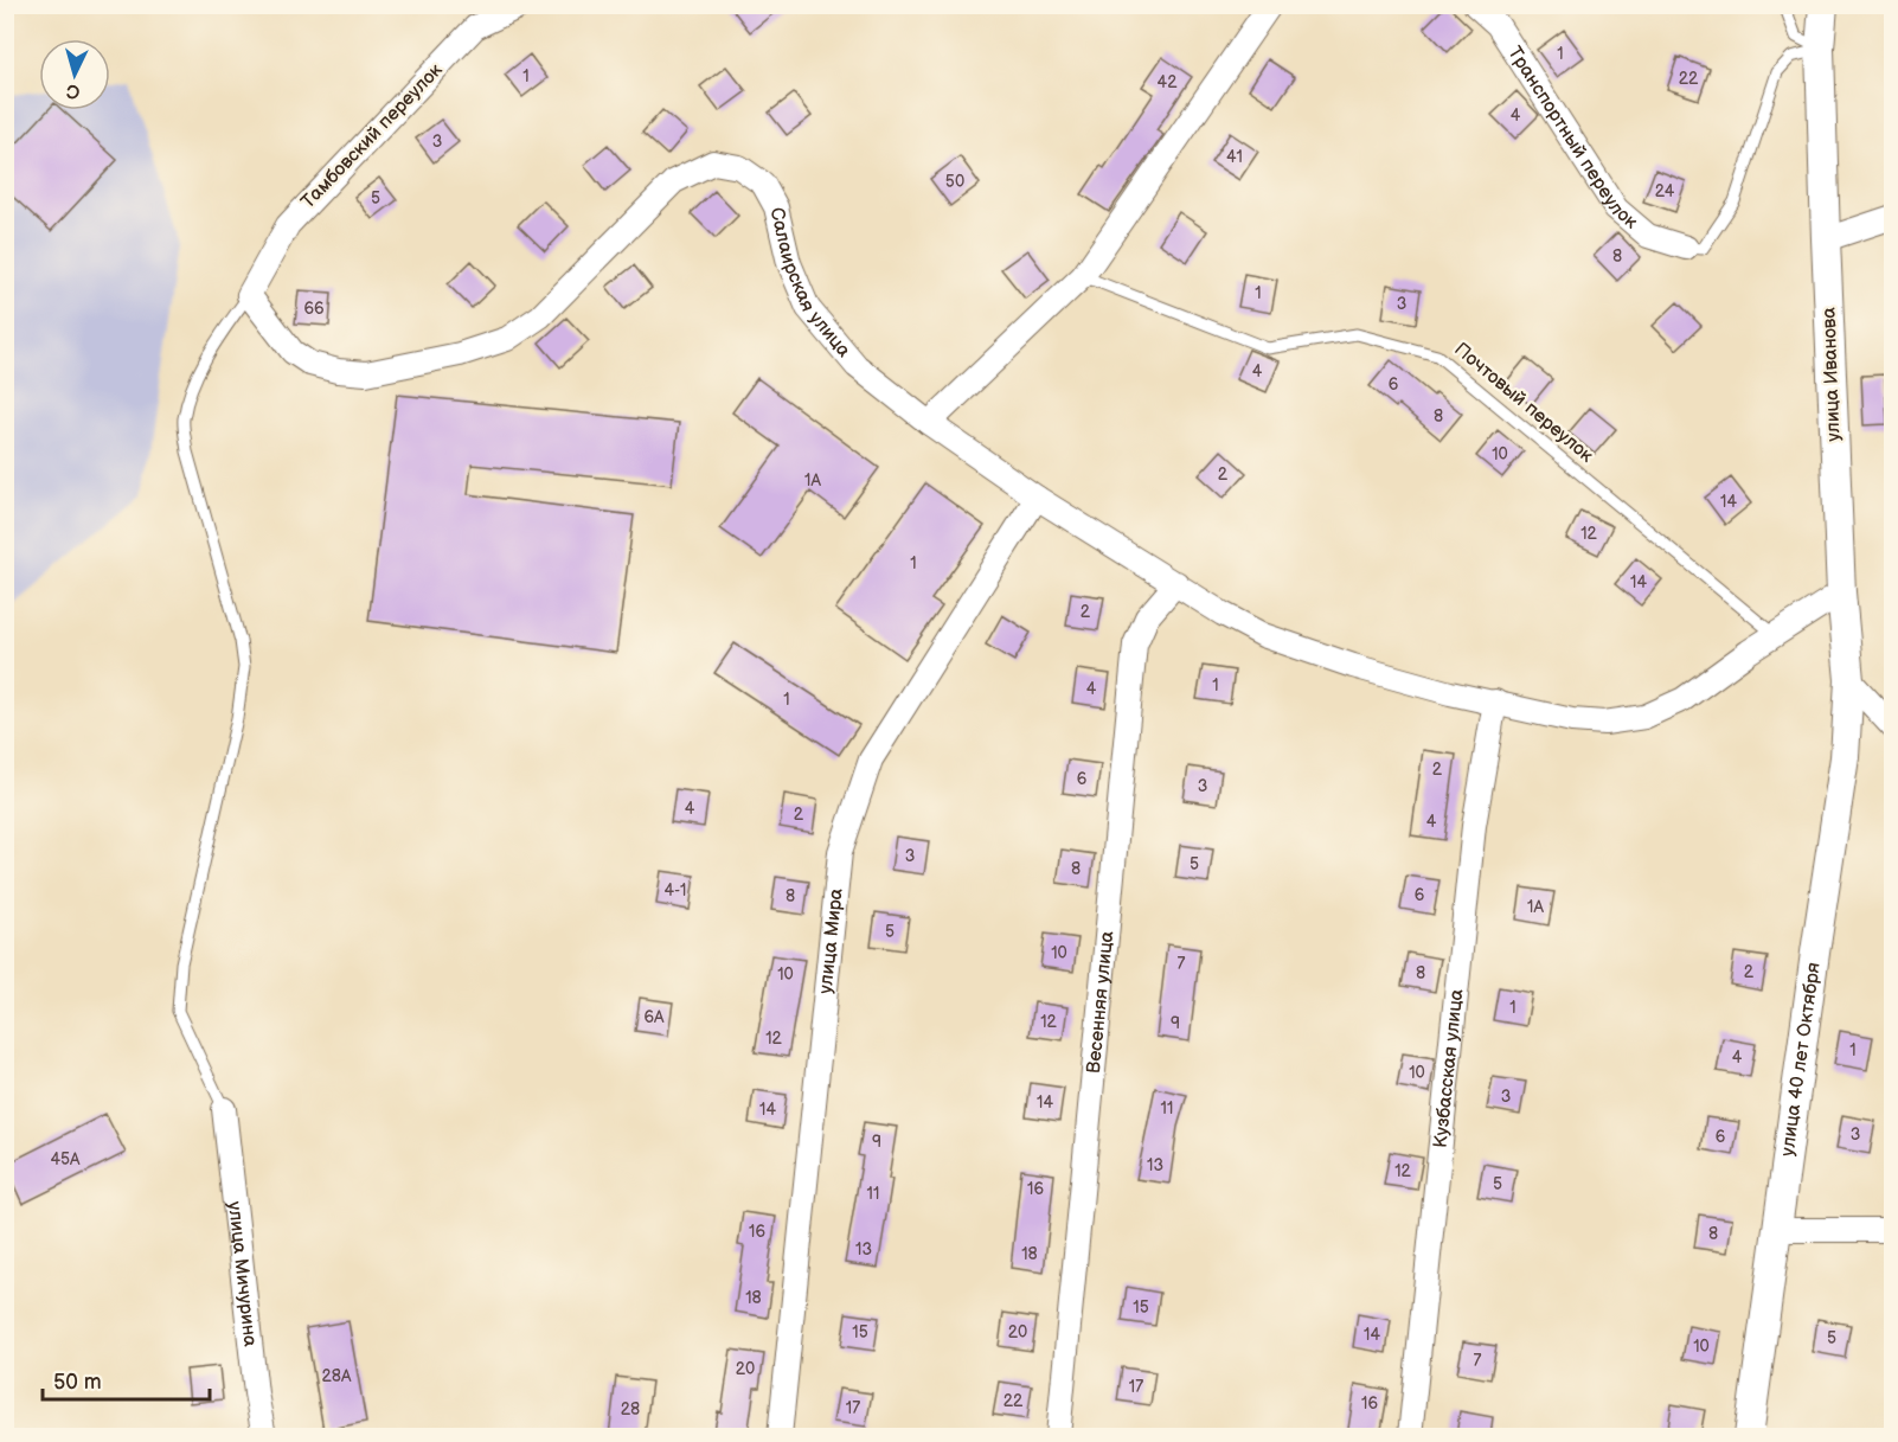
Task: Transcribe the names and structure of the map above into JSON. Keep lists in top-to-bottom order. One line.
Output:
{"streets":{"street":["Транспортный переулок","Тамбовский переулок","Салаирская улица","улица Иванова","улица Мира","Весенняя улица","улица 40 лет Октября","Кузбасская улица","улица Мичурина"],"lane":["Почтовый переулок"]},"crossings":[["Тамбовский переулок","Салаирская улица"],["Салаирская улица","улица Иванова"],["Салаирская улица","Почтовый переулок"],["Салаирская улица","улица Мира"],["Салаирская улица","Весенняя улица"],["Салаирская улица","Кузбасская улица"],["улица Иванова","улица 40 лет Октября"]],"house_numbers":["1","1","22","42","4","3","41","50","24","5","8","1","3","66","4","6","8","10","2","1А","14","12","1","14","2","1","4","1","2","6","3","4","2","4","3","5","8","4-1","6","8","1А","5","10","7","2","8","10","1","6А","12","9","12","1","4","10","3","14","11","14","3","6","9","45А","13","12","5","16","11","16","8","13","18","18","15","15","20","14","5","10","7","20","28А","17","22","16","17","28"],"scale_bar":"50 m","north":"bottom"}
